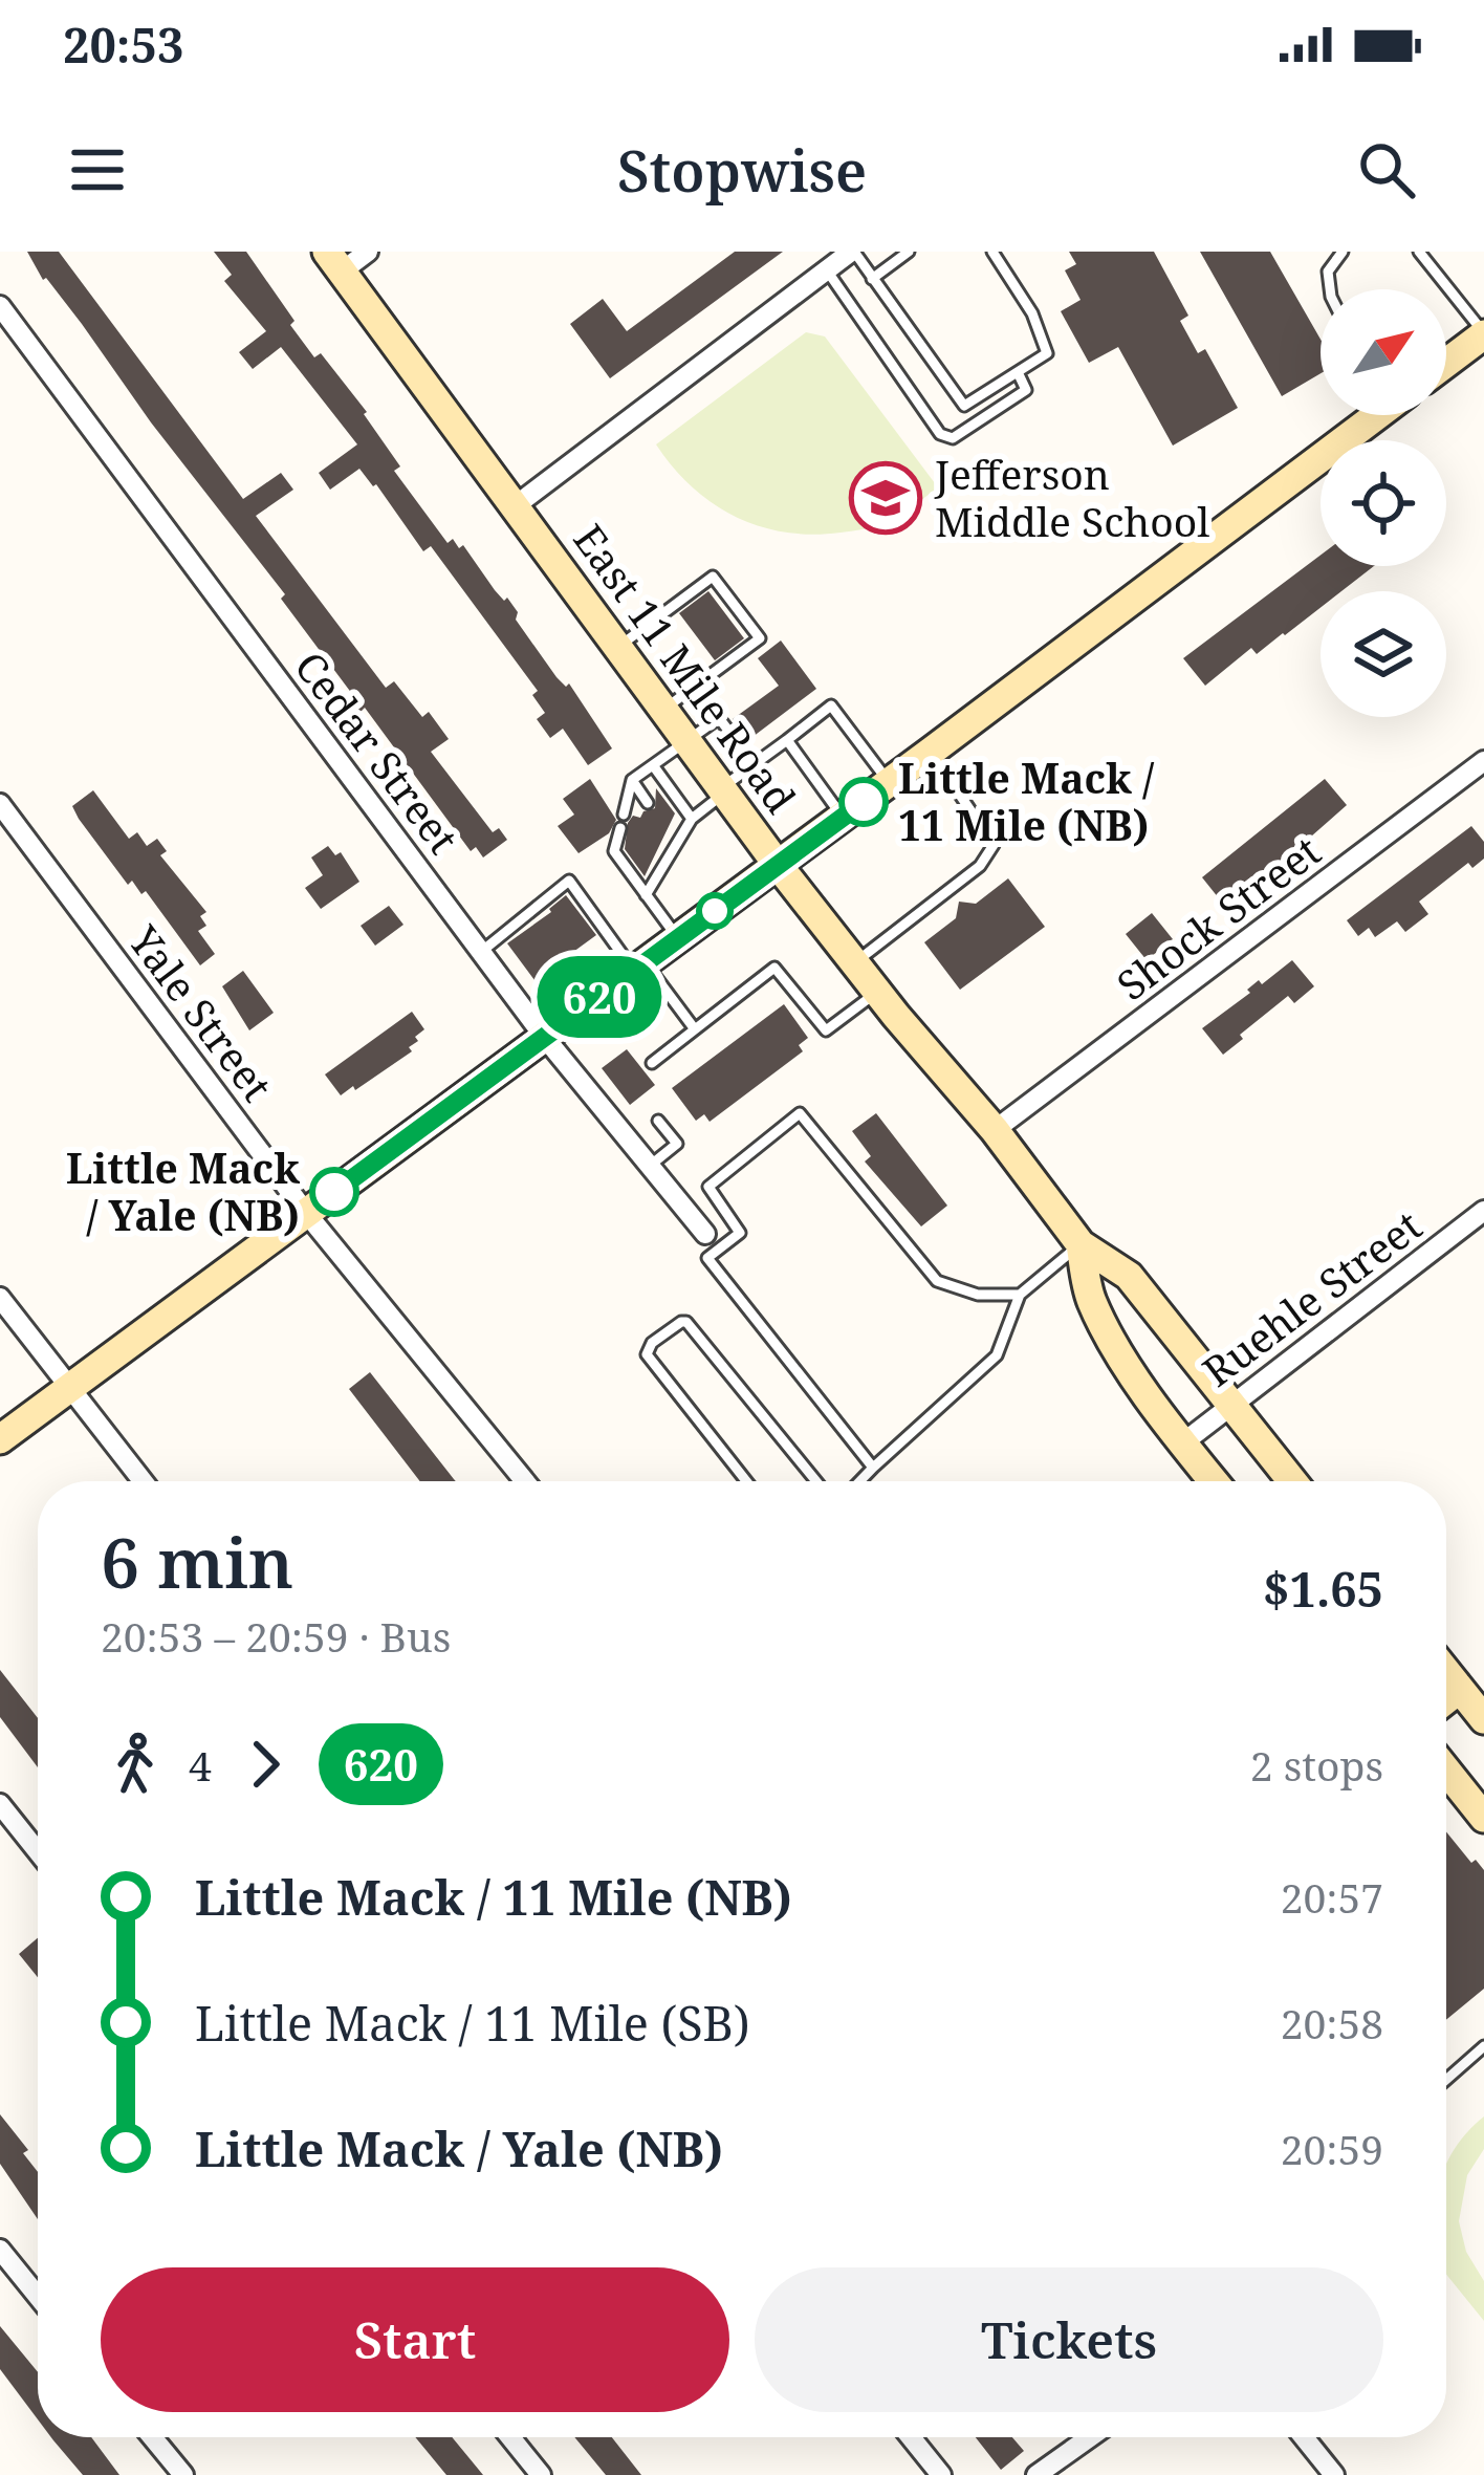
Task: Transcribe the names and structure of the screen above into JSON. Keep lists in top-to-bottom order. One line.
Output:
{"streets":{"main road":["East 11 Mile Road"],"street":["Cedar Street","Shock Street","Yale Street","Ruehle Street"]},"crossings":[["East 11 Mile Road","Shock Street"],["East 11 Mile Road","Ruehle Street"]],"places":{"school or university":["Jefferson Middle School"],"other":["Little Mack / 11 Mile (NB)","Little Mack / Yale (NB)"]},"lines":["bus line 620"],"north":"top right","page":{"status":"20:53","header":"Stopwise","on_map":"620","heading":["6 min","20:53 – 20:59 · Bus","$1.65"],"legs":["4","620","2 stops"],"list":[{"name":"Little Mack / 11 Mile (NB)","value":"20:57"},{"name":"Little Mack / 11 Mile (SB)","value":"20:58"},{"name":"Little Mack / Yale (NB)","value":"20:59"}],"buttons":["Start","Tickets"]}}
